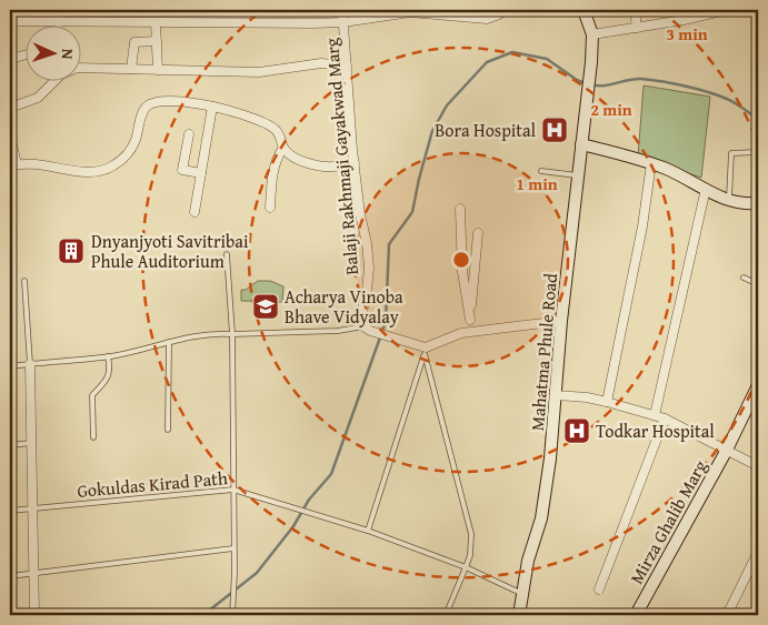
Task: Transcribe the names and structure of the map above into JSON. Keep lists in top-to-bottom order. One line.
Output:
{"streets":{"street":["Balaji Rakhmaji Gayakwad Marg","Mahatma Phule Road","Mirza Ghalib Marg"],"lane":["Gokuldas Kirad Path"]},"crossings":[["Mahatma Phule Road","Gokuldas Kirad Path"]],"places":{"hospital":["Bora Hospital","Todkar Hospital"],"building":["Dnyanjyoti Savitribai Phule Auditorium"],"school or university":["Acharya Vinoba Bhave Vidyalay"]},"north":"right","rings":["3 min","2 min","1 min"]}
